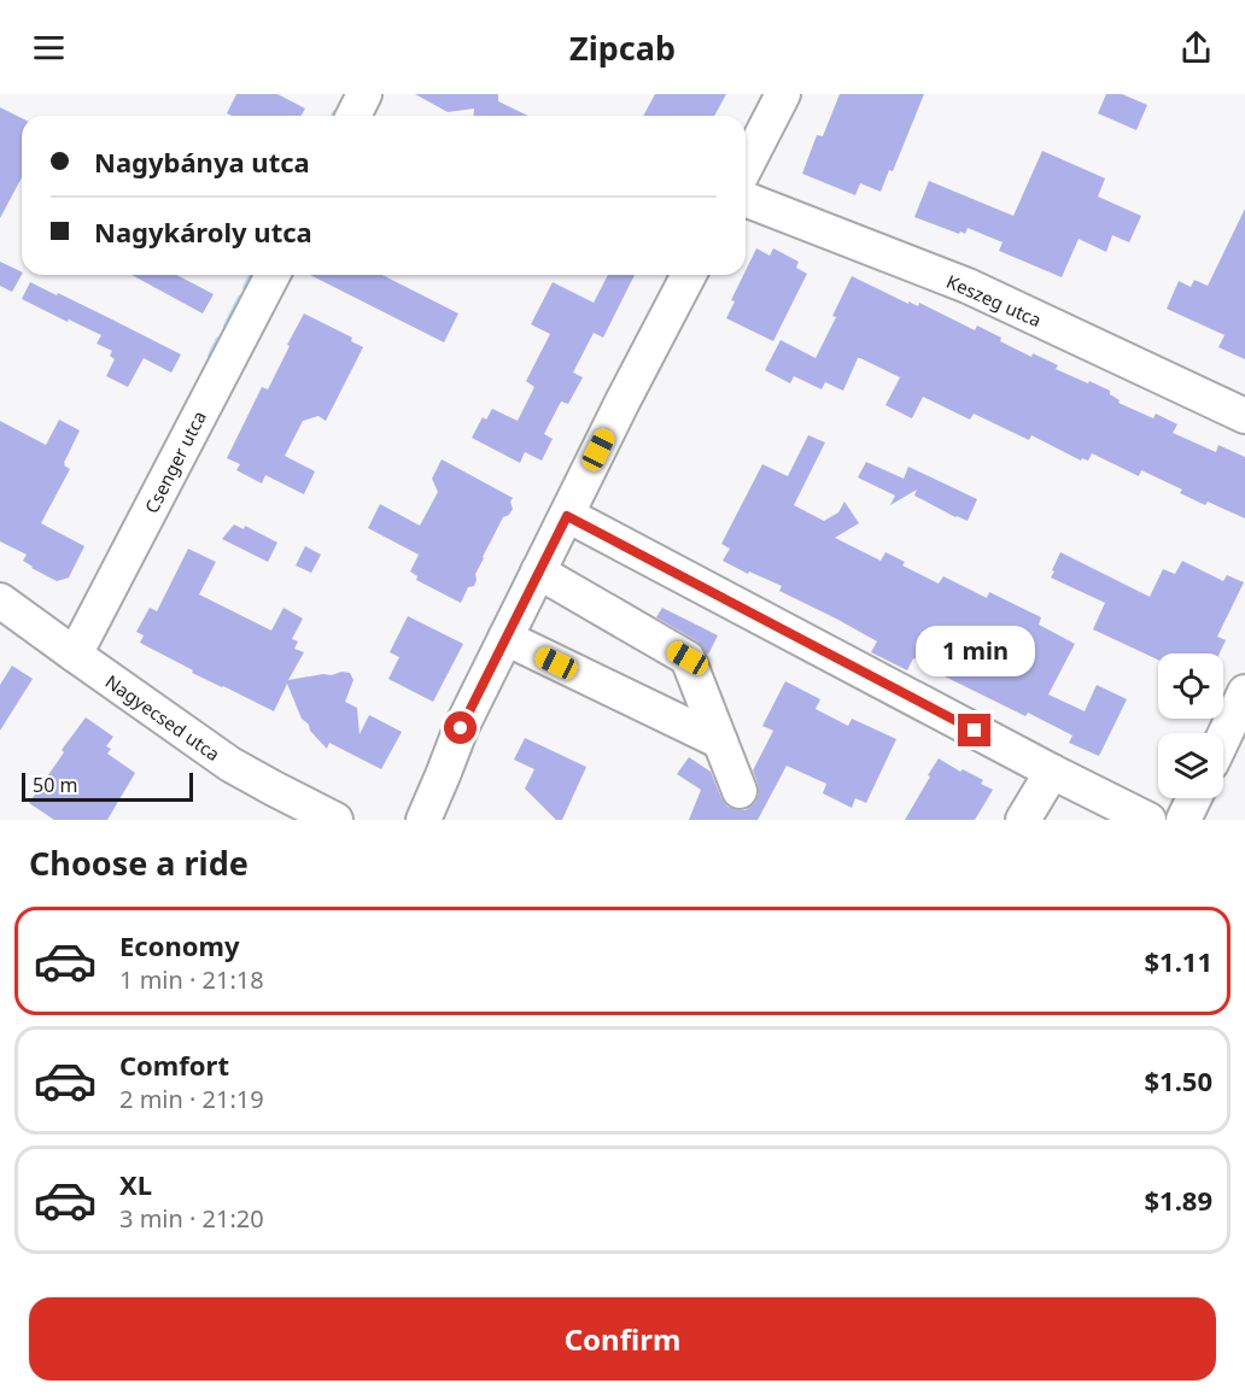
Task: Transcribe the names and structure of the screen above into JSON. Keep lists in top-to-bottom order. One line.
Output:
{"streets":{"street":["Keszeg utca","Csenger utca","Nagyecsed utca"]},"crossings":[["Csenger utca","Nagyecsed utca"]],"scale_bar":"50 m","page":{"header":"Zipcab","banner":["Nagybánya utca","Nagykároly utca"],"bubble":"1 min","scale":"50 m","heading":"Choose a ride","list":[{"name":"Economy","note":"1 min · 21:18","value":"$1.11"},{"name":"Comfort","note":"2 min · 21:19","value":"$1.50"},{"name":"XL","note":"3 min · 21:20","value":"$1.89"}],"buttons":"Confirm"}}
